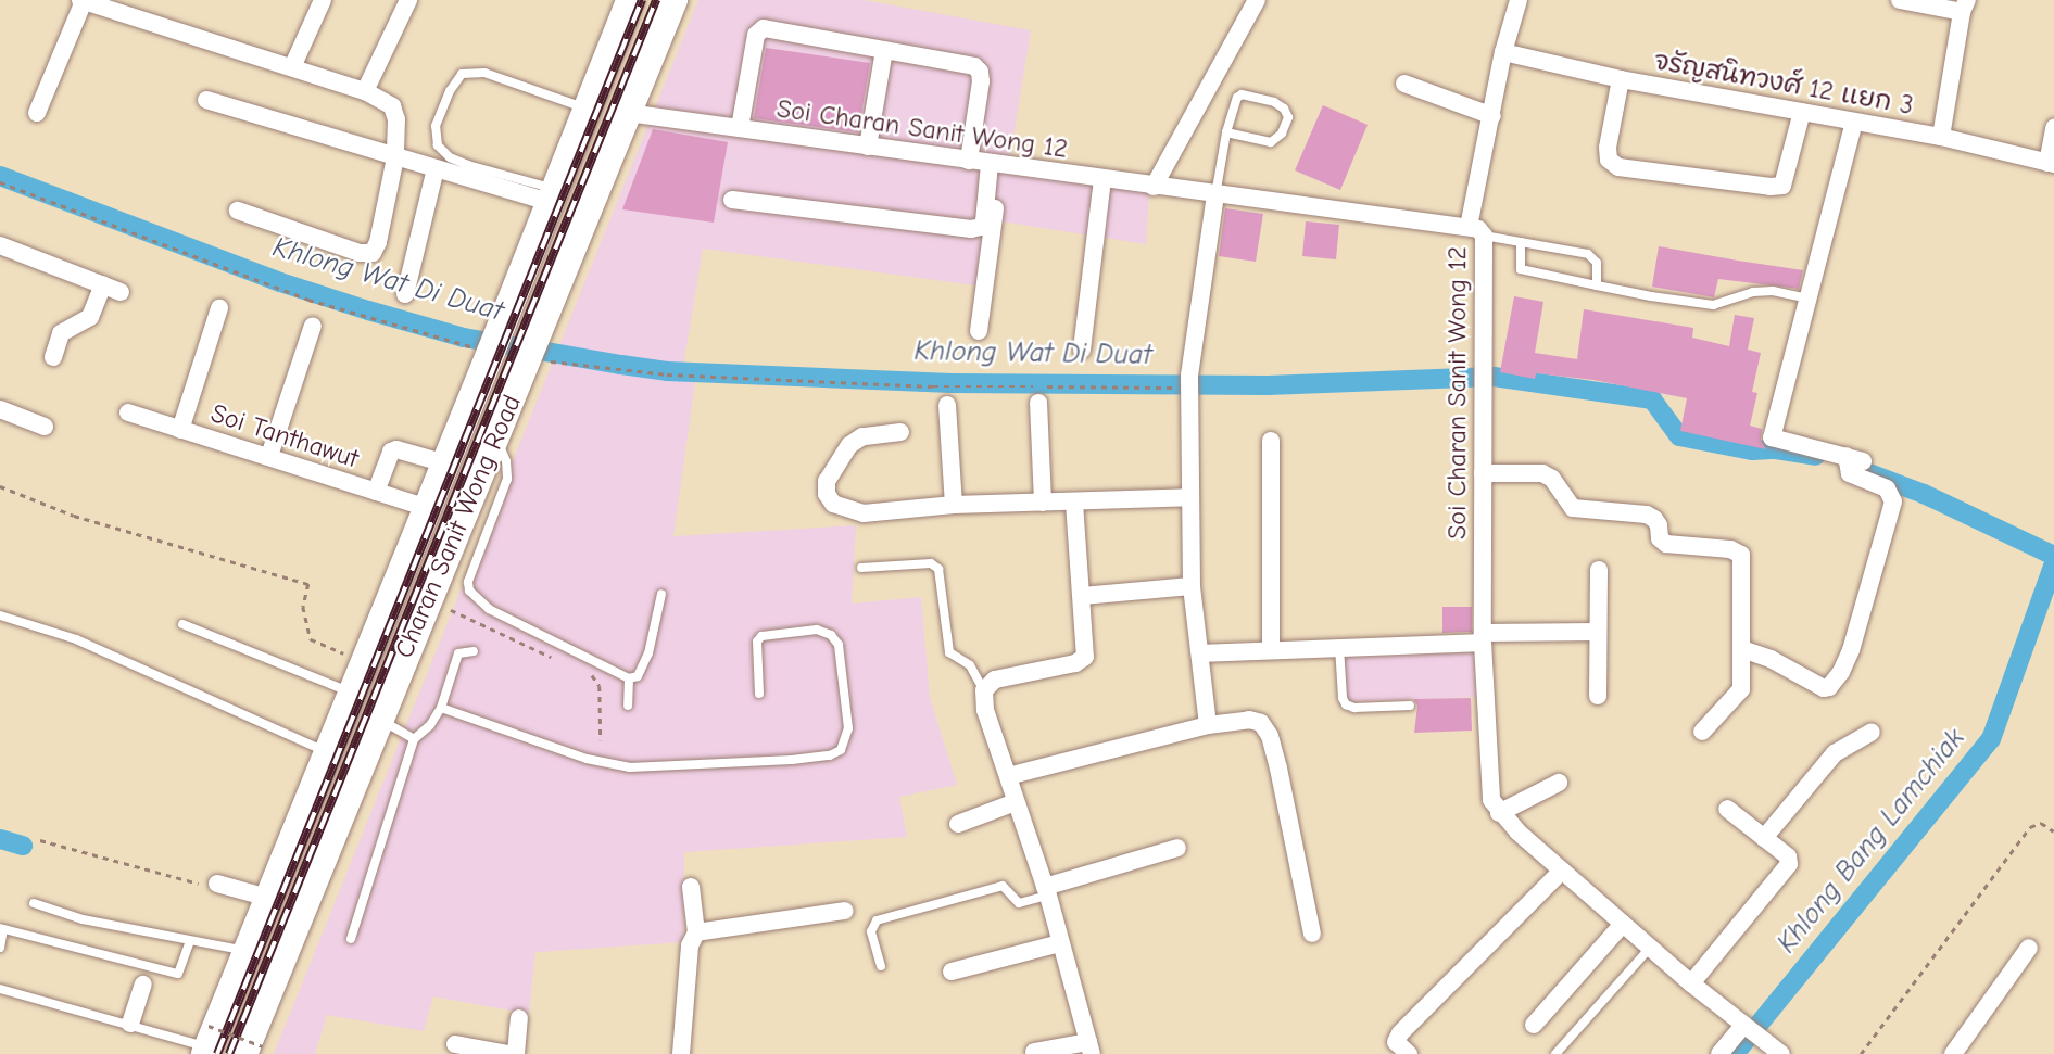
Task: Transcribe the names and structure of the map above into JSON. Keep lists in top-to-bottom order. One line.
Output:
{"streets":{"main road":["Charan Sanit Wong Road"],"street":["จรัญสนิทวงศ์ 12 แยก 3","Soi Charan Sanit Wong 12","Soi Tanthawut"]},"crossings":[["Soi Charan Sanit Wong 12","Charan Sanit Wong Road"],["Soi Tanthawut","Charan Sanit Wong Road"]],"water":["Khlong Wat Di Duat","Khlong Bang Lamchiak"]}
